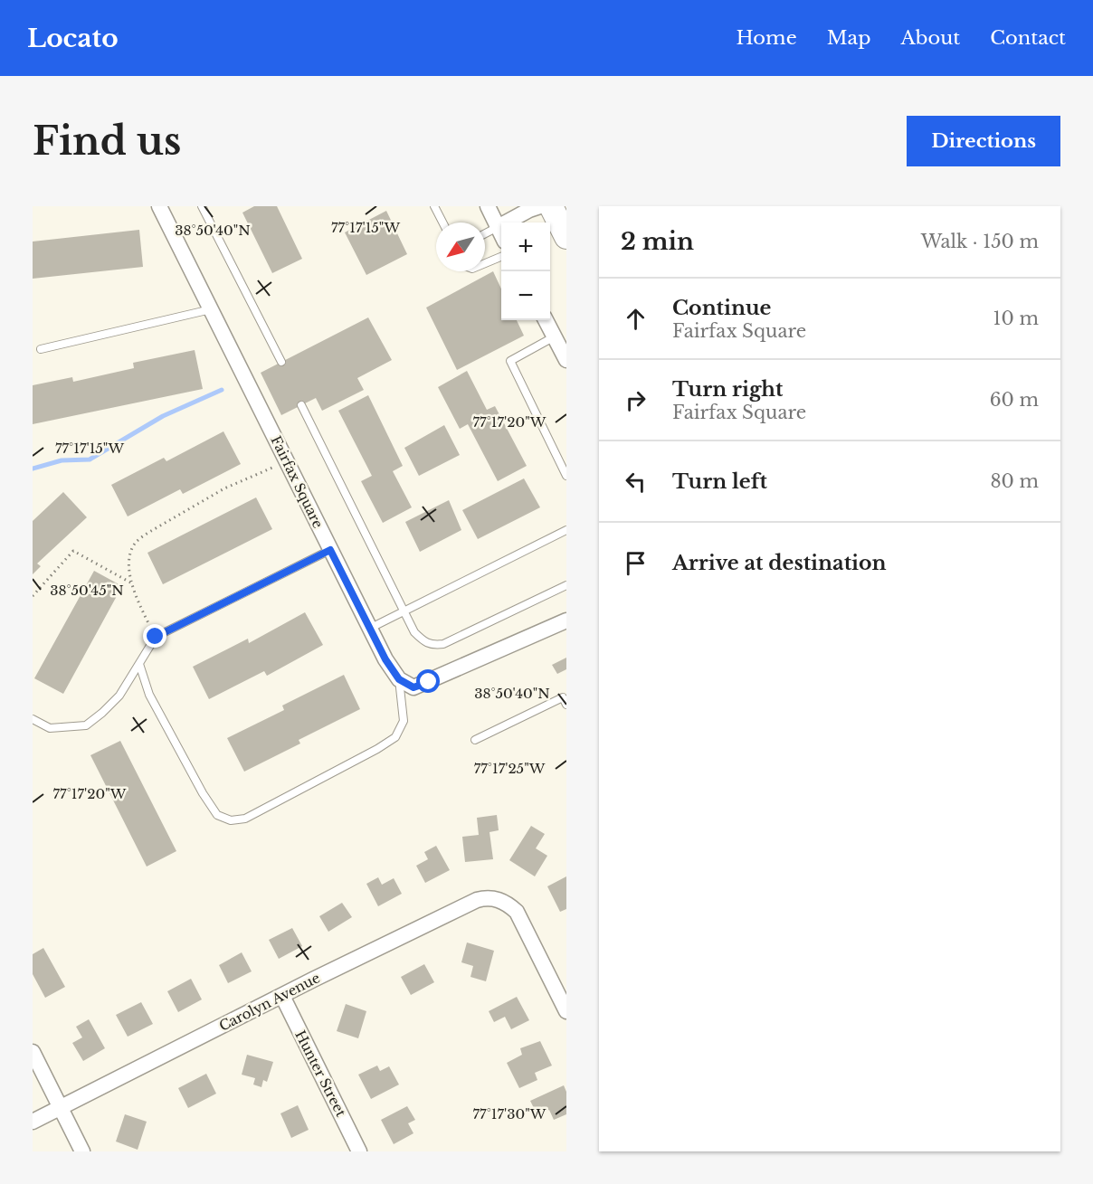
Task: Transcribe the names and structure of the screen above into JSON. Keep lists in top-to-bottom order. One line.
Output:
{"streets":{"street":["Fairfax Square","Carolyn Avenue","Hunter Street"]},"crossings":[["Carolyn Avenue","Hunter Street"]],"north":"bottom left","page":{"header":"Locato","nav":["Home","Map","About","Contact"],"buttons":"Directions","title":"Find us","heading":["2 min","Walk · 150 m"],"map_buttons":["+","−"],"list":[["Continue","Fairfax Square","10 m"],["Turn right","Fairfax Square","60 m"],["Turn left","80 m"],"Arrive at destination"]},"coordinates":["77°17'15\"W","38°50'40\"N","77°17'20\"W","38°50'45\"N","77°17'25\"W","77°17'30\"W"]}
